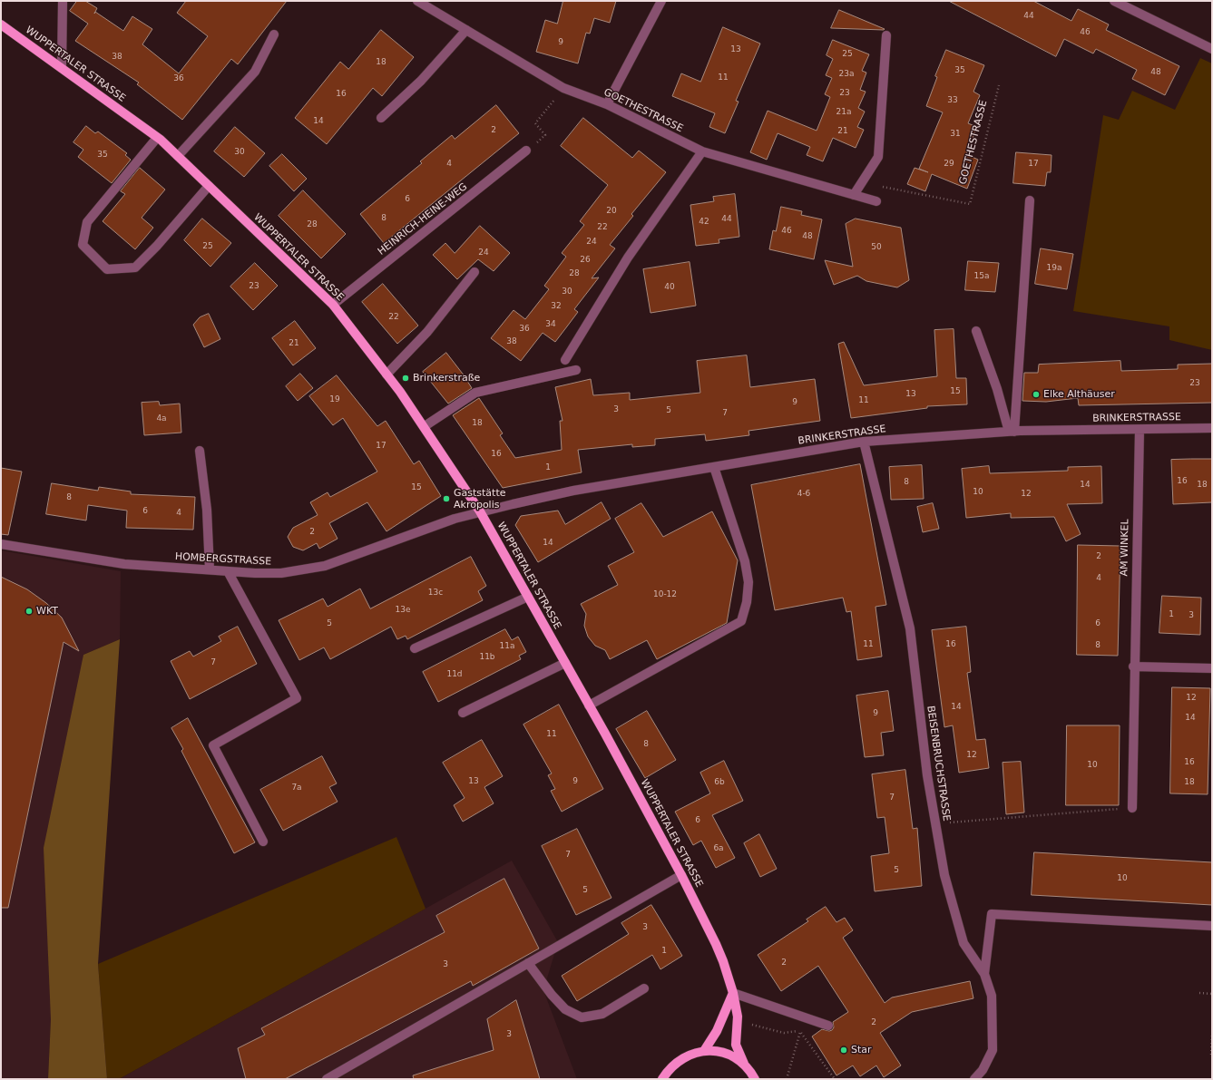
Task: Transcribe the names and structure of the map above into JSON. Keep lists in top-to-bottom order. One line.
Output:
{"streets":{"main road":["WUPPERTALER STRASSE"],"street":["GOETHESTRASSE","HEINRICH-HEINE-WEG","BRINKERSTRASSE","AM WINKEL","HOMBERGSTRASSE","BEISENBRUCHSTRASSE"]},"crossings":[["WUPPERTALER STRASSE","HEINRICH-HEINE-WEG"],["WUPPERTALER STRASSE","BRINKERSTRASSE"],["WUPPERTALER STRASSE","HOMBERGSTRASSE"],["BRINKERSTRASSE","AM WINKEL"],["BRINKERSTRASSE","HOMBERGSTRASSE"],["BRINKERSTRASSE","BEISENBRUCHSTRASSE"]],"places":["Brinkerstraße","Elke Althäuser","Gaststätte Akropolis","WKT","Star"],"house_numbers":["44","46","9","13","25","38","18","35","48","23a","11","36","23","16","33","21a","14","2","21","31","30","35","4","29","17","6","20","8","44","42","28","22","46","48","24","25","50","24","26","19a","28","15a","23","40","30","32","22","34","36","38","21","23","15","13","19","11","9","3","5","7","4a","18","17","16","1","16","8","14","18","15","10","4-6","12","8","6","4","2","14","2","4","13c","10-12","13e","1","3","5","6","11","16","8","11a","11b","7","11d","12","14","9","14","11","8","12","16","10","13","9","6b","18","7a","7","6","6a","7","5","10","5","3","1","2","3","2","3"]}
